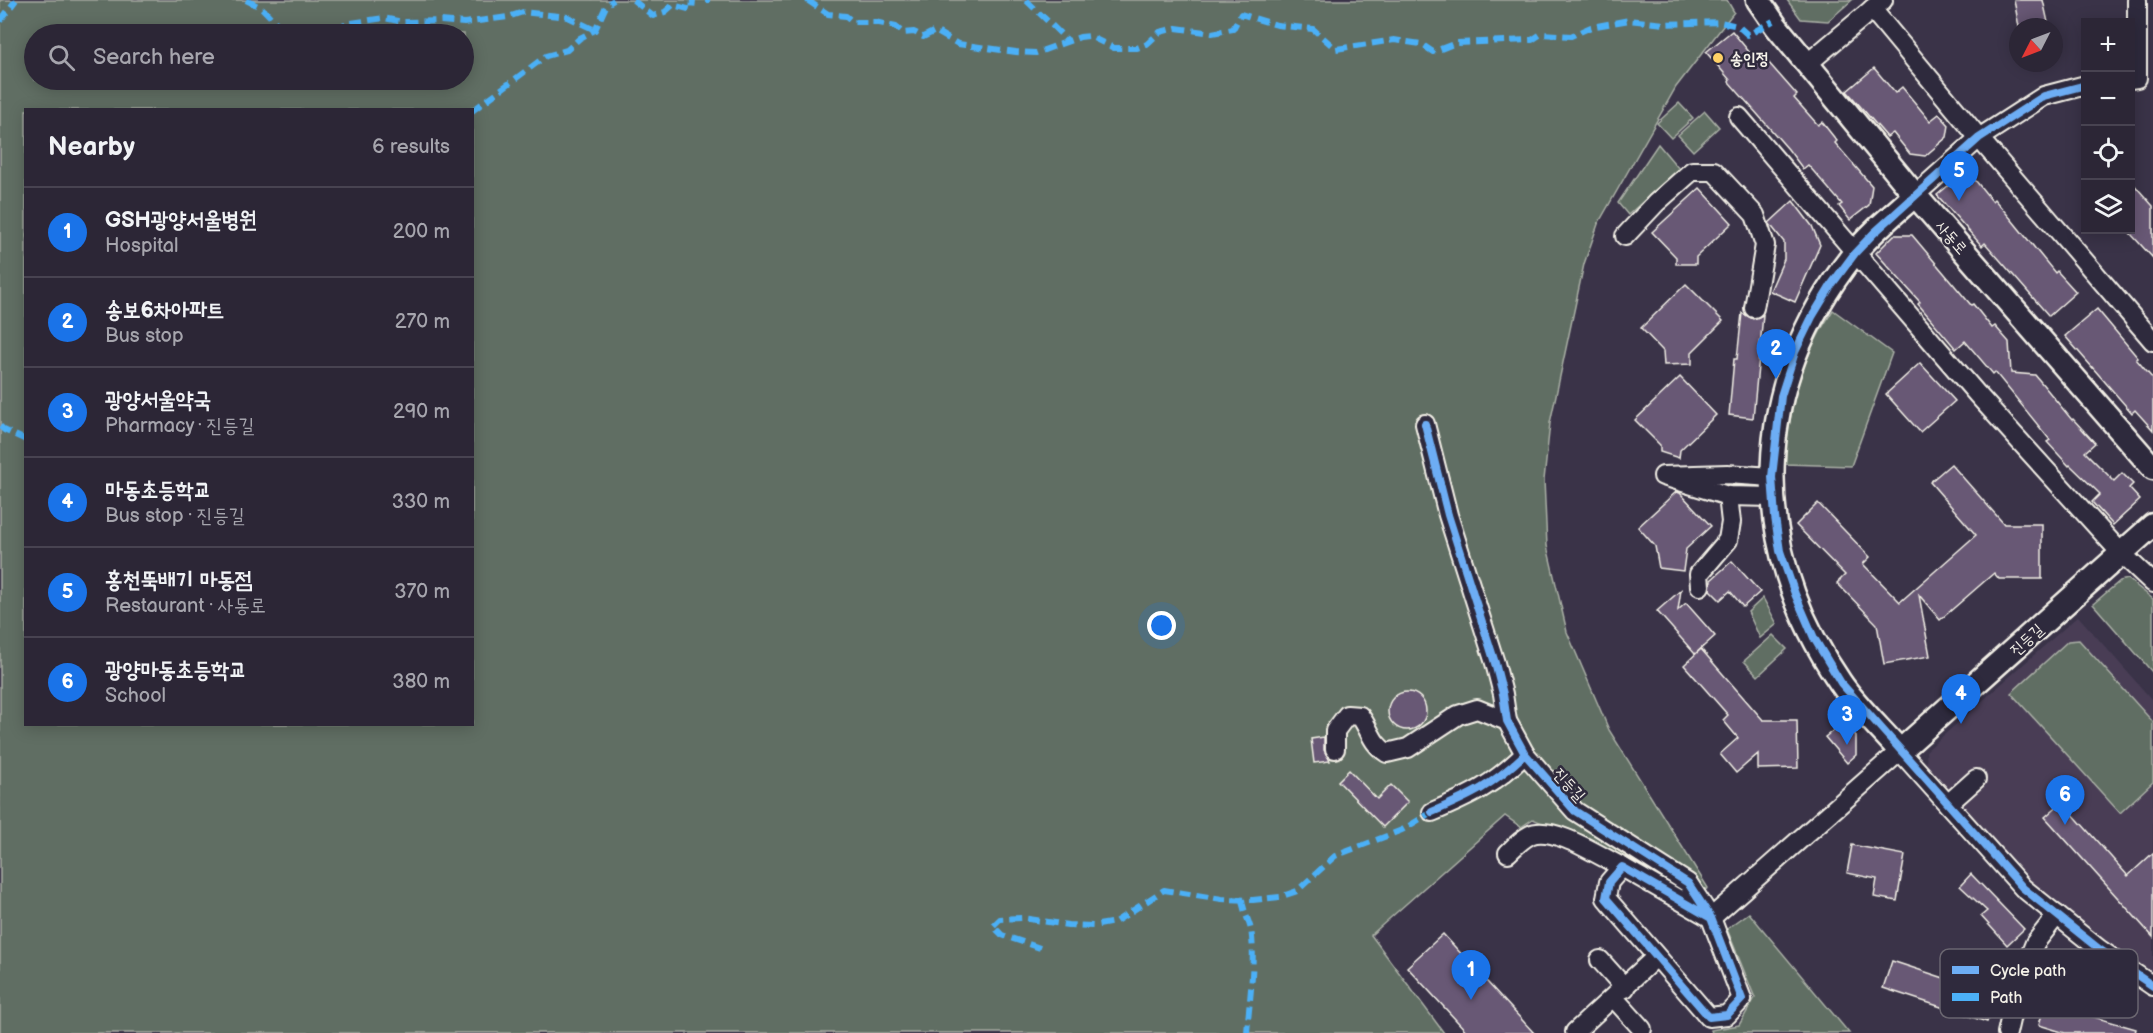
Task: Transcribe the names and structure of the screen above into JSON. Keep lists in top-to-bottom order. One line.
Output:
{"streets":{"street":["사동로","진등길"]},"places":["송인정"],"legend":["Cycle path","Path"],"north":"bottom left","page":{"map_buttons":["+","−"],"search":"Search here","heading":["Nearby","6 results"],"pins":["5","2","4","3","6","1"],"list":[{"mark":"1","name":"GSH광양서울병원","note":"Hospital","value":"200 m"},{"mark":"2","name":"송보6차아파트","note":"Bus stop","value":"270 m"},{"mark":"3","name":"광양서울약국","note":"Pharmacy · 진등길","value":"290 m"},{"mark":"4","name":"마동초등학교","note":"Bus stop · 진등길","value":"330 m"},{"mark":"5","name":"홍천뚝배기 마동점","note":"Restaurant · 사동로","value":"370 m"},{"mark":"6","name":"광양마동초등학교","note":"School","value":"380 m"}]}}
